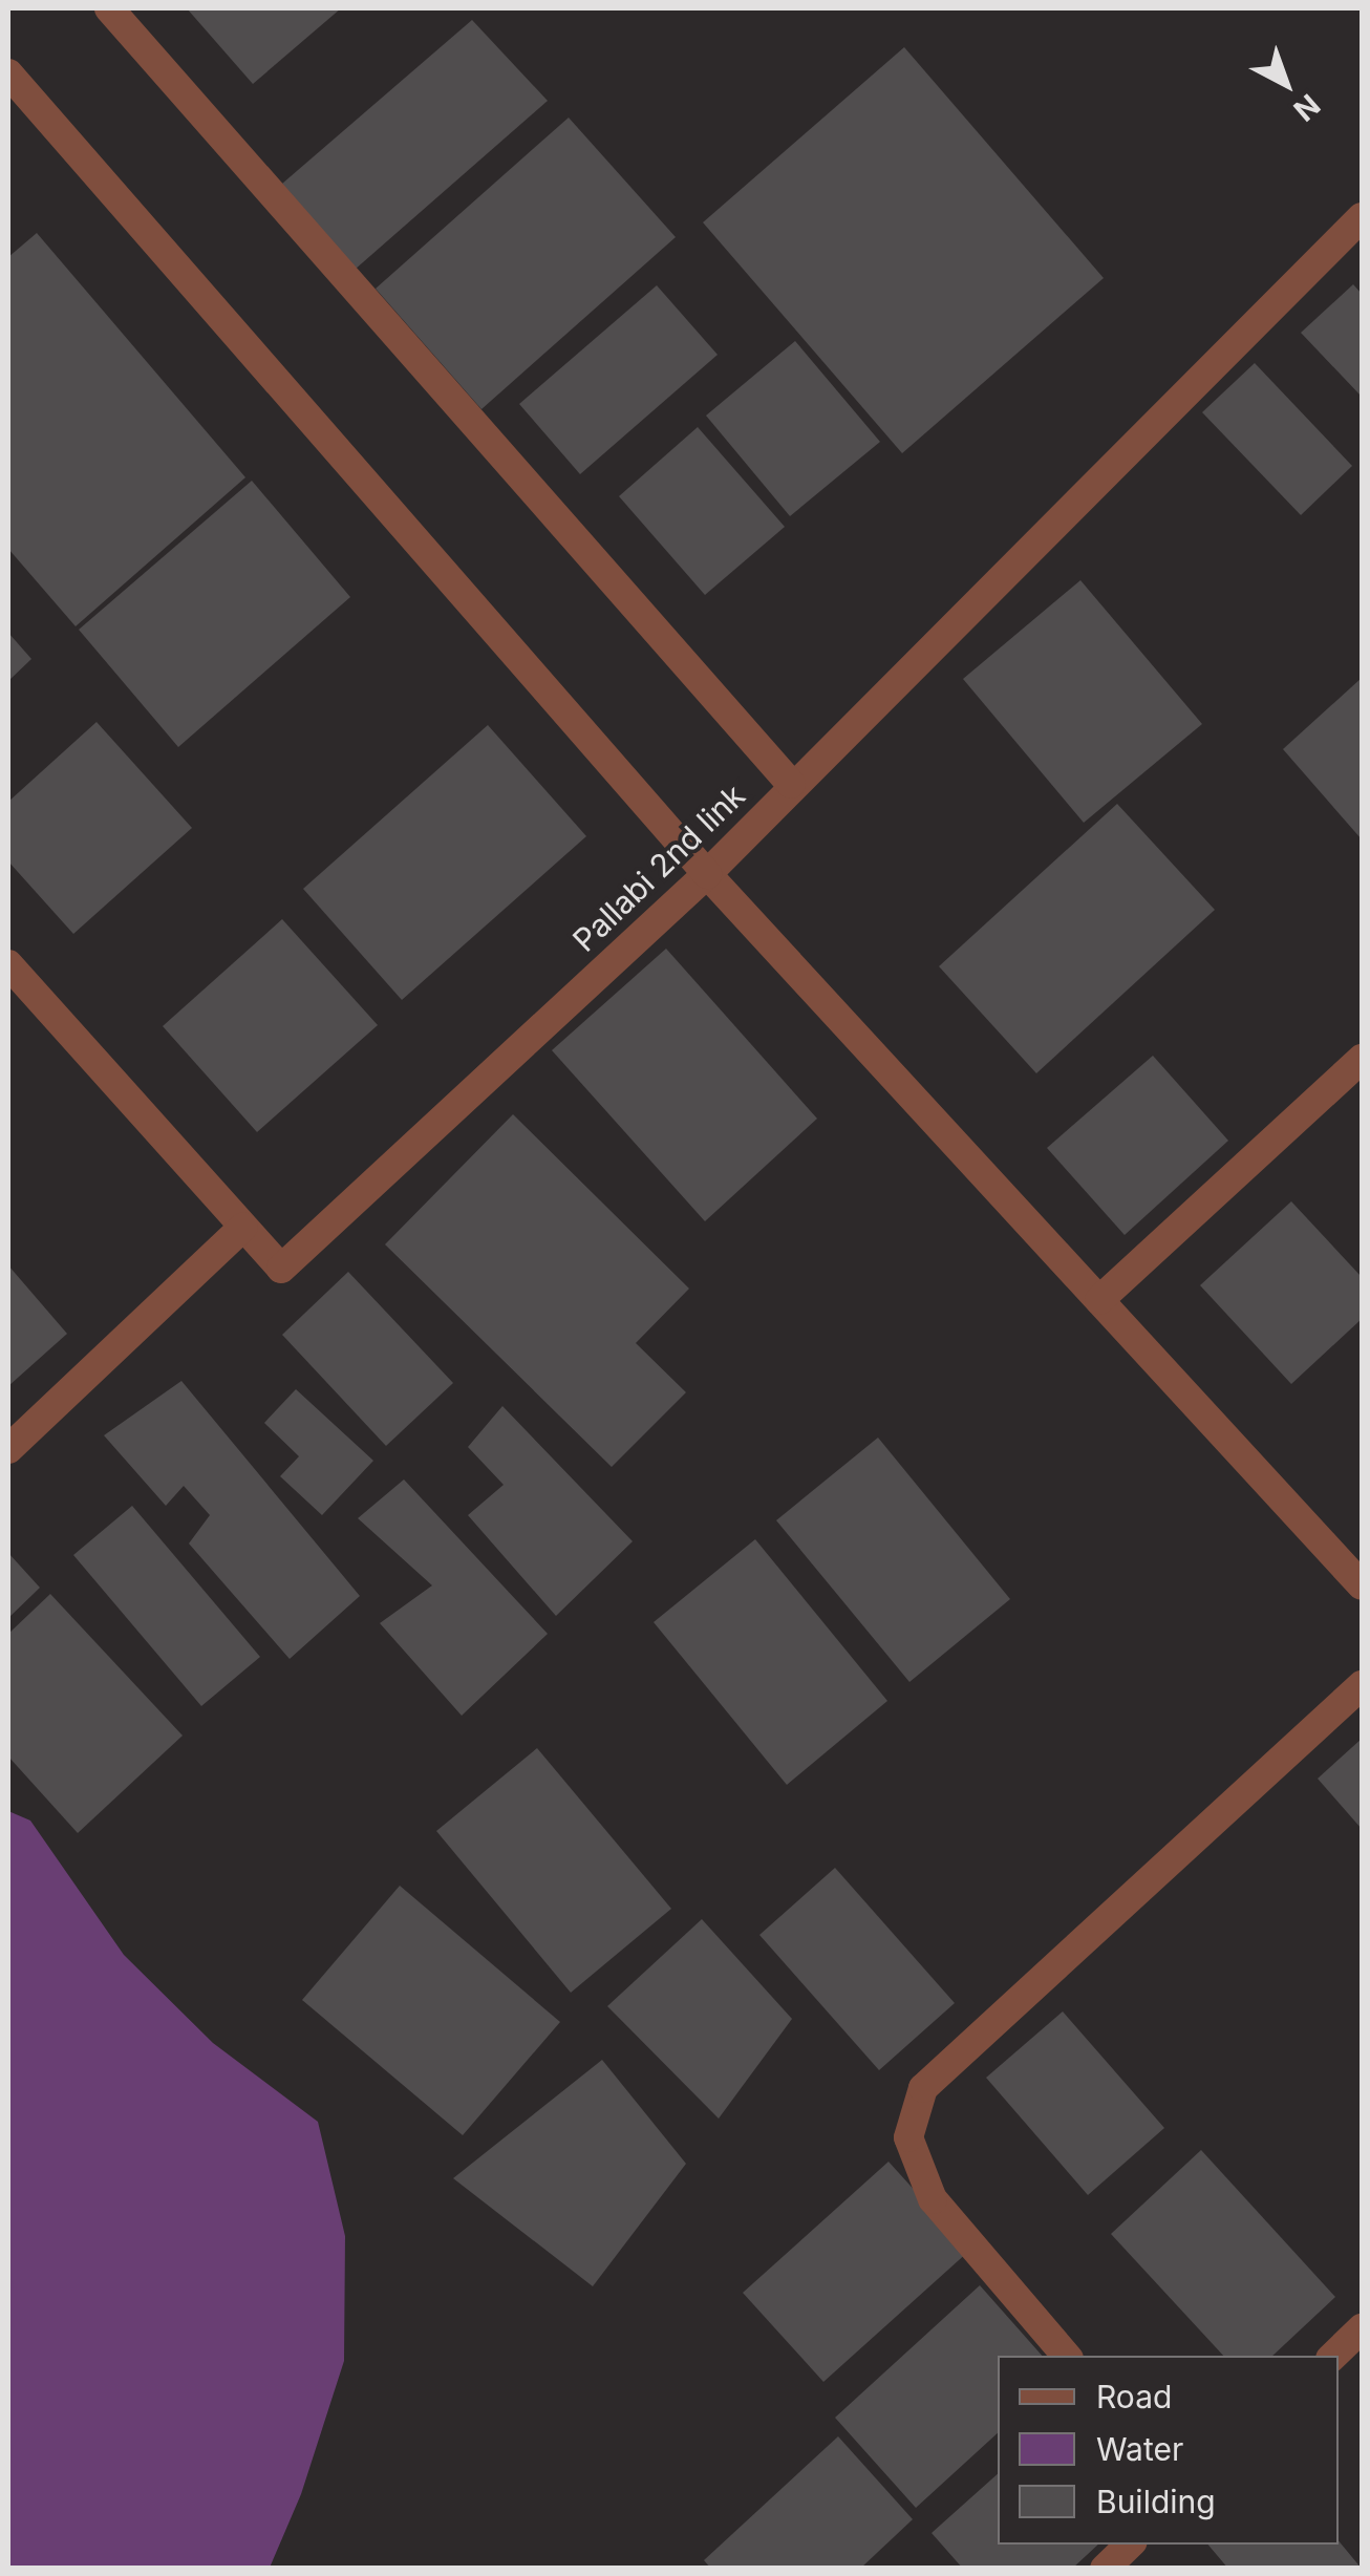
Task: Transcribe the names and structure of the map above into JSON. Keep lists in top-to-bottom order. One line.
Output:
{"streets":{"street":["Pallabi 2nd link"]},"legend":["Road","Water","Building"],"north":"bottom right"}
